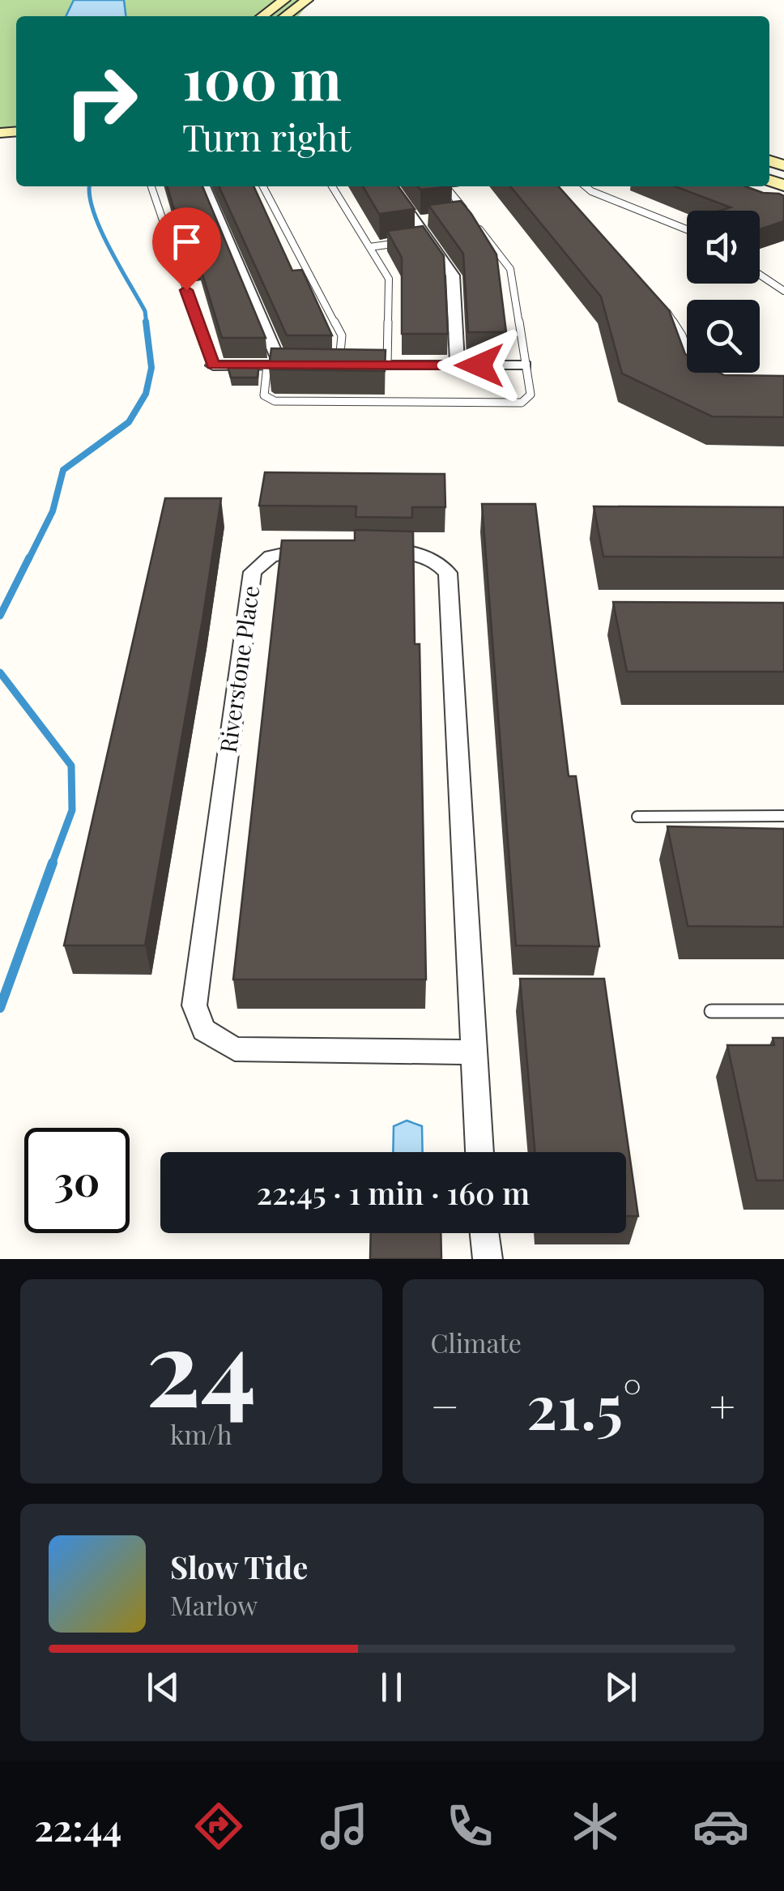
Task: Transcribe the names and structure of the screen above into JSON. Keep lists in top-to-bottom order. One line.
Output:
{"streets":{"street":["Riverstone Place"]},"page":{"turn":["100 m","Turn right"],"limit":"30","trip":"22:45 · 1 min · 160 m","tile":[["24","km/h"],"Climate"],"heat":["−","21.5°","+"],"song":["Slow Tide","Marlow"],"tabs":"22:44"}}
